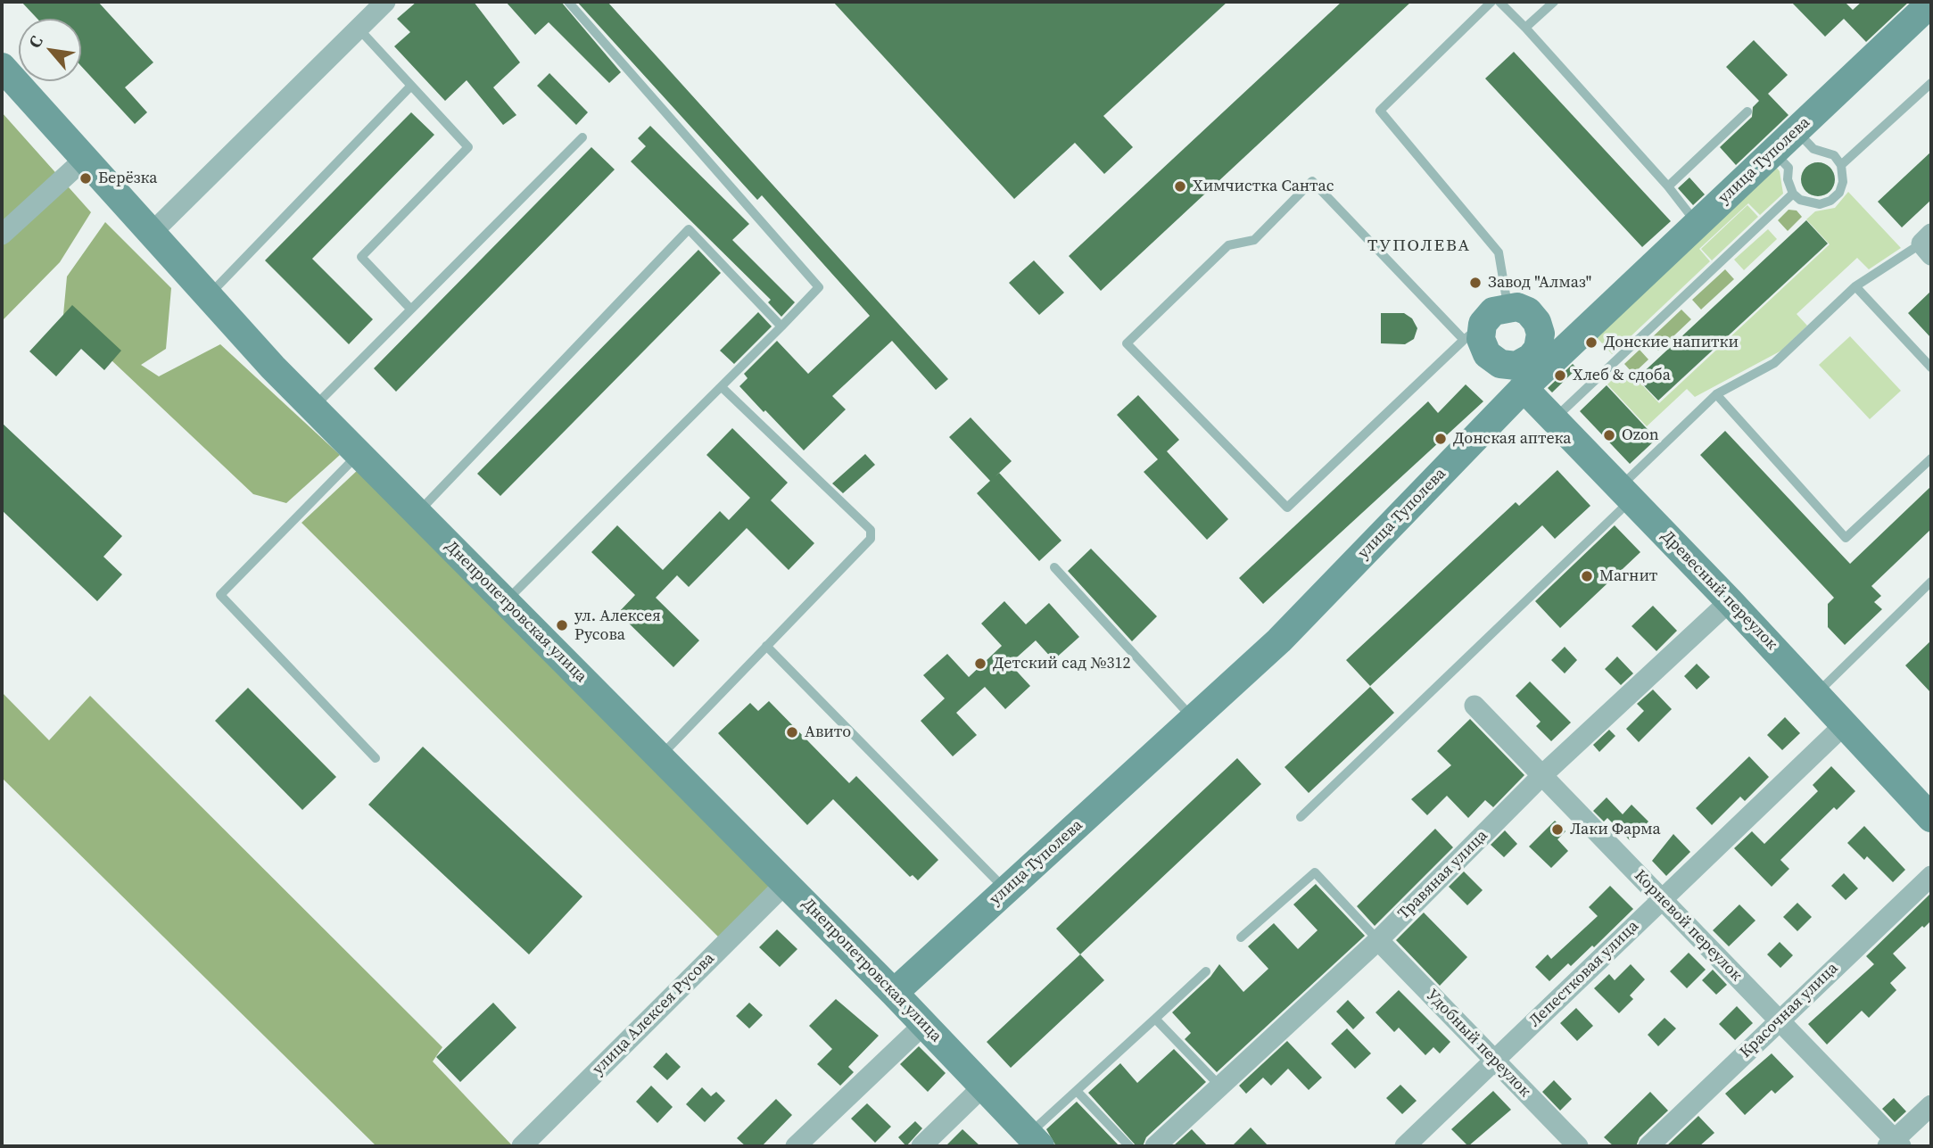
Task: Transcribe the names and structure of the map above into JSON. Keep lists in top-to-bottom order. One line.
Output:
{"streets":{"street":["улица Туполева","Древесный переулок","Днепропетровская улица","Травяная улица","Корневой переулок","Лепестковая улица","Красочная улица","улица Алексея Русова","Удобный переулок"]},"crossings":[["улица Туполева","Древесный переулок"],["улица Туполева","Днепропетровская улица"],["Древесный переулок","Травяная улица"],["Древесный переулок","Лепестковая улица"],["Днепропетровская улица","улица Алексея Русова"],["Травяная улица","Корневой переулок"],["Травяная улица","Удобный переулок"],["Корневой переулок","Лепестковая улица"],["Корневой переулок","Красочная улица"],["Лепестковая улица","Удобный переулок"]],"districts":["ТУПОЛЕВА"],"places":["Берёзка","Химчистка Сантас","Завод \"Алмаз\"","Донские напитки","Хлеб & сдоба","Ozon","Донская аптека","Магнит","ул. Алексея Русова","Детский сад №312","Авито","Лаки Фарма"],"north":"top left"}
